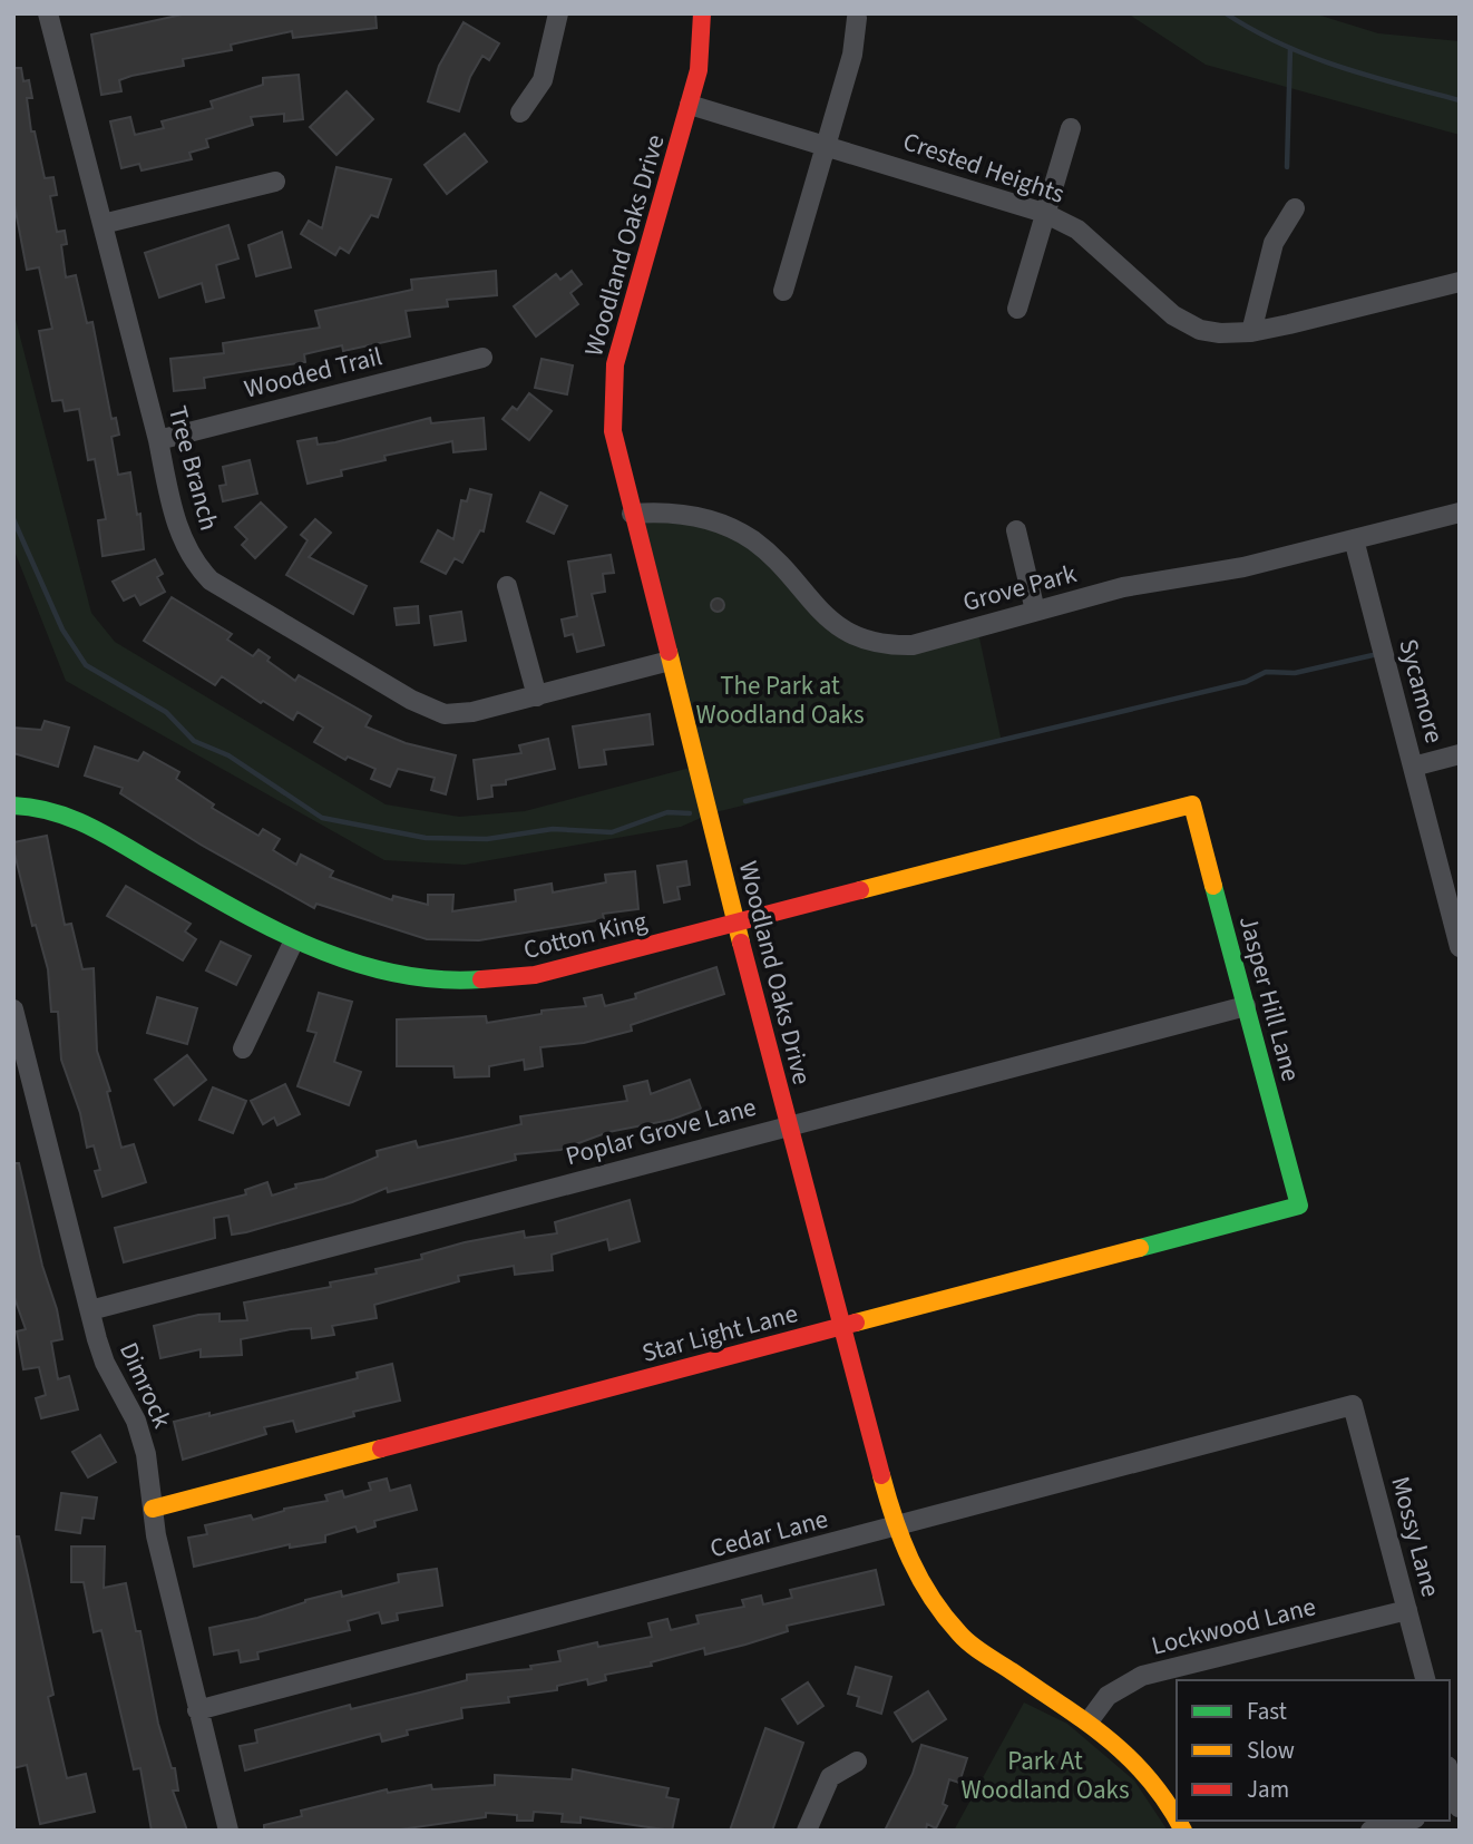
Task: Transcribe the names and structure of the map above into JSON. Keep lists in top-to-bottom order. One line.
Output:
{"streets":{"street":["Crested Heights","Woodland Oaks Drive","Wooded Trail","Tree Branch","Grove Park","Sycamore","Cotton King","Jasper Hill Lane","Poplar Grove Lane","Star Light Lane","Dimrock","Cedar Lane","Mossy Lane","Lockwood Lane"]},"crossings":[["Crested Heights","Woodland Oaks Drive"],["Woodland Oaks Drive","Tree Branch"],["Woodland Oaks Drive","Grove Park"],["Woodland Oaks Drive","Cotton King"],["Woodland Oaks Drive","Poplar Grove Lane"],["Woodland Oaks Drive","Star Light Lane"],["Woodland Oaks Drive","Cedar Lane"],["Woodland Oaks Drive","Lockwood Lane"],["Wooded Trail","Tree Branch"],["Grove Park","Sycamore"],["Cotton King","Jasper Hill Lane"],["Jasper Hill Lane","Poplar Grove Lane"],["Jasper Hill Lane","Star Light Lane"],["Poplar Grove Lane","Dimrock"],["Star Light Lane","Dimrock"],["Dimrock","Cedar Lane"],["Cedar Lane","Mossy Lane"],["Mossy Lane","Lockwood Lane"]],"parks":["The Park at Woodland Oaks","Park At Woodland Oaks"],"legend":["Fast","Slow","Jam"]}
